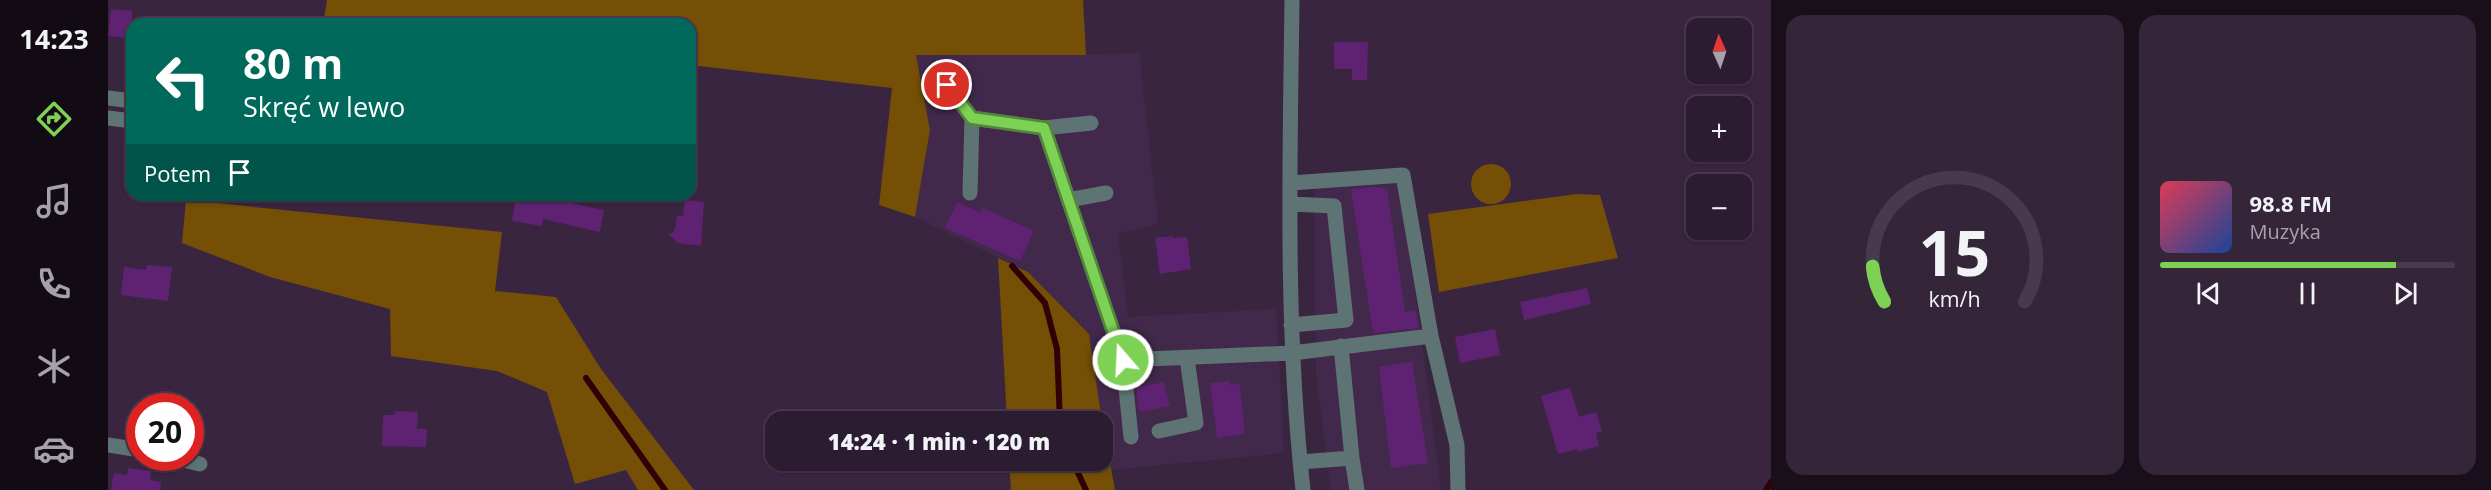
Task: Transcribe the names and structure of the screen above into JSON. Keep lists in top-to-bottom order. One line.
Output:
{"north":"top","page":{"tabs":"14:23","map_buttons":["+","−"],"turn":["80 m","Skręć w lewo"],"then":"Potem","song":["98.8 FM","Muzyka"],"limit":"20","trip":"14:24 · 1 min · 120 m","gauge":["15","km/h"]}}
